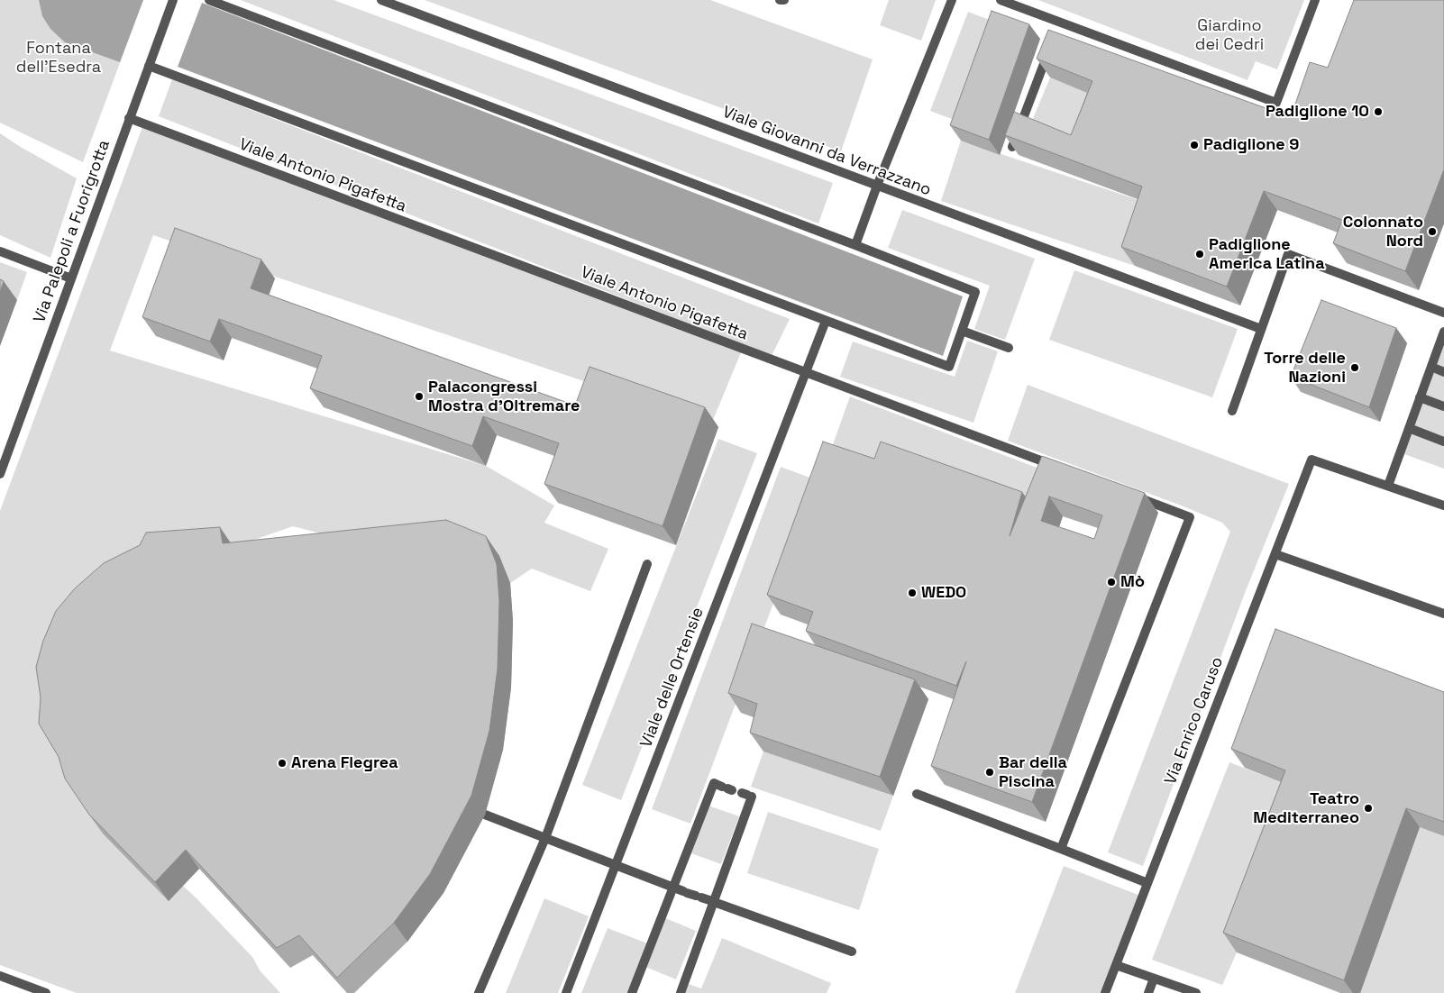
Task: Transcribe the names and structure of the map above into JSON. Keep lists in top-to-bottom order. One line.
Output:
{"streets":{"street":["Viale Giovanni da Verrazzano","Viale Antonio Pigafetta","Via Palepoli a Fuorigrotta","Viale delle Ortensie","Via Enrico Caruso"]},"crossings":[["Viale Antonio Pigafetta","Via Palepoli a Fuorigrotta"],["Viale Antonio Pigafetta","Viale delle Ortensie"]],"parks":["Giardino dei Cedri","Fontana dell'Esedra"],"places":["Padiglione 10","Padiglione 9","Colonnato Nord","Padiglione America Latina","Torre delle Nazioni","Palacongressi Mostra d'Oltremare","Mò","WEDO","Arena Flegrea","Bar della Piscina","Teatro Mediterraneo"]}
